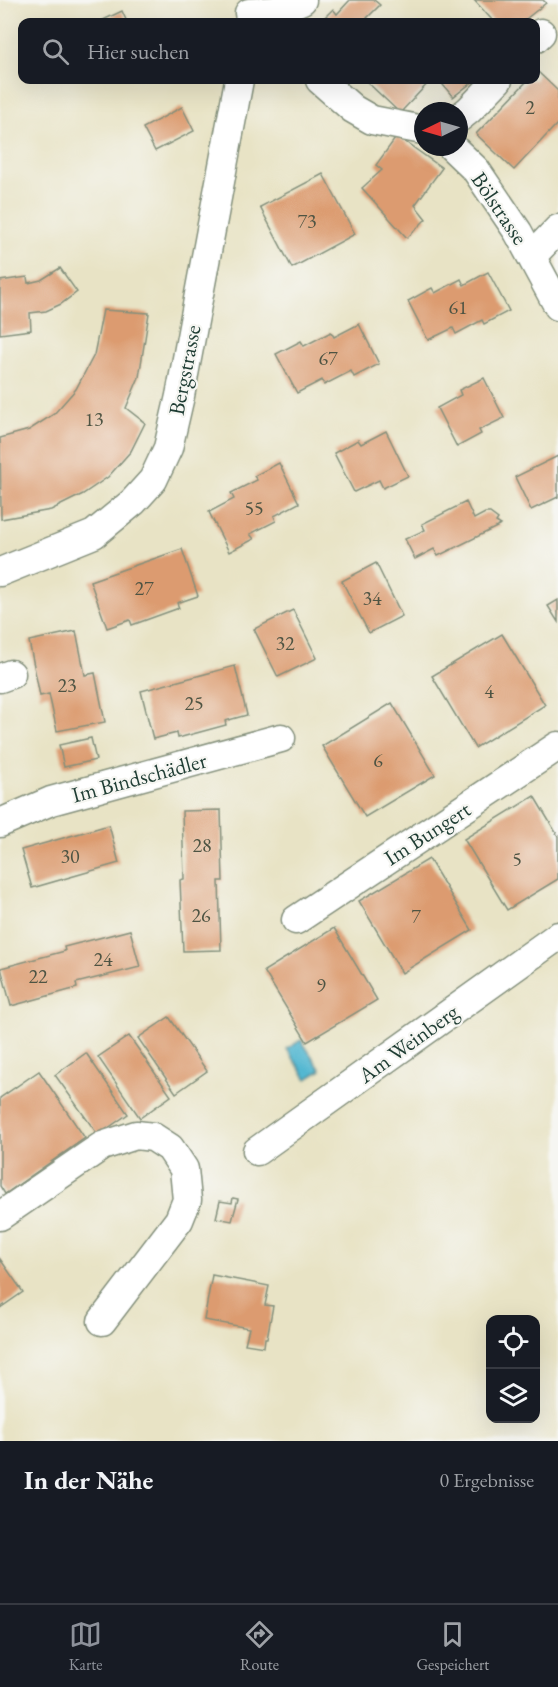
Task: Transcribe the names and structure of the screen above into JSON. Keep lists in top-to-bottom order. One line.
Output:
{"streets":{"street":["Bölstrasse","Bergstrasse","Im Bindschädler","Im Bungert","Am Weinberg"]},"house_numbers":["2","73","61","67","13","55","27","34","32","23","4","25","6","28","30","5","26","7","24","22","9"],"north":"left","page":{"search":"Hier suchen","heading":["In der Nähe","0 Ergebnisse"],"nav":["Karte","Route","Gespeichert"]}}
